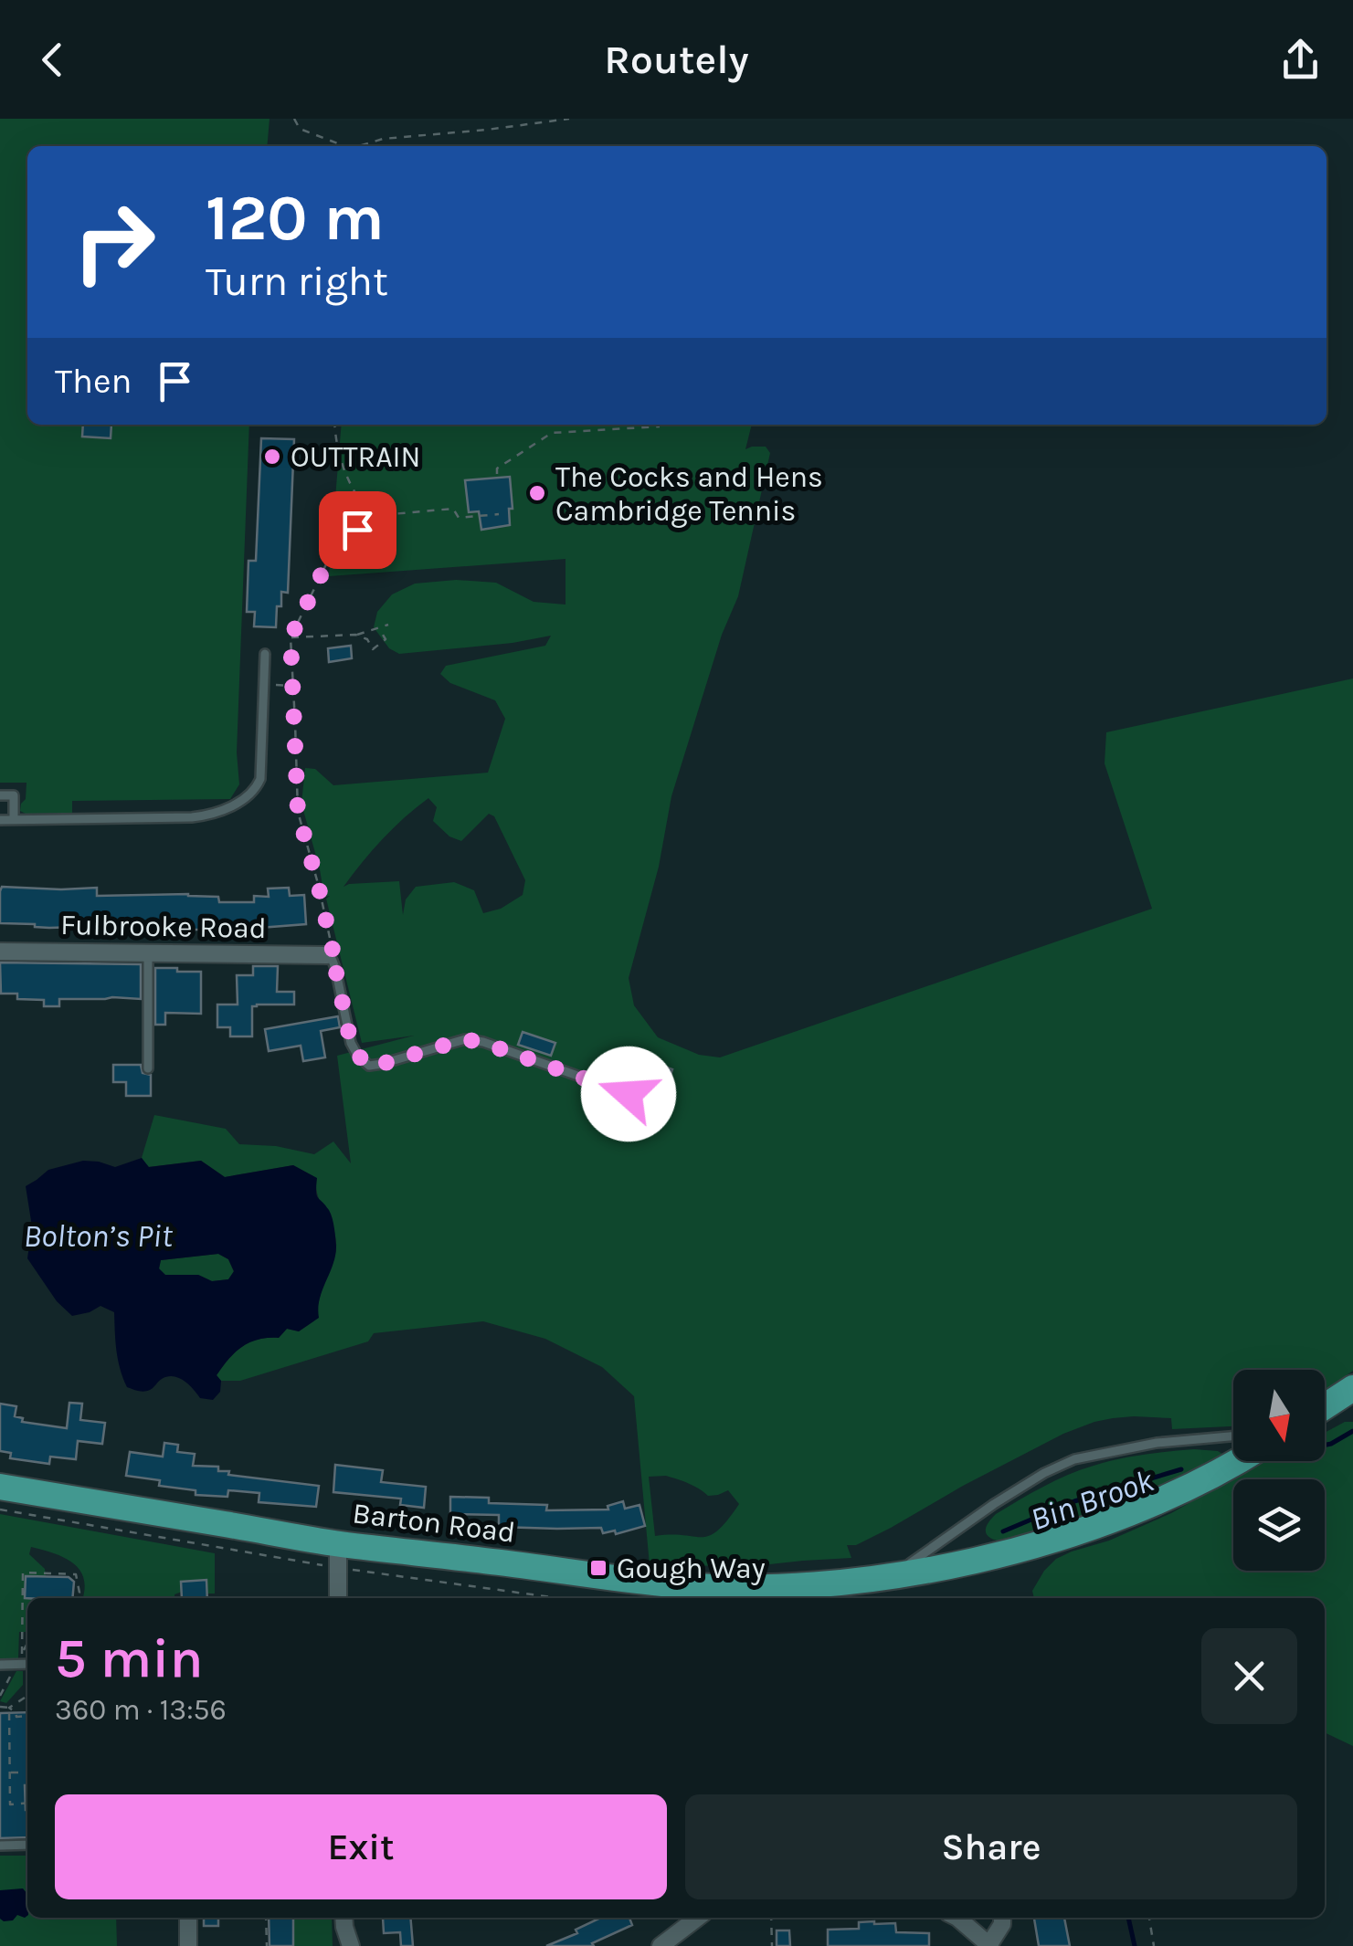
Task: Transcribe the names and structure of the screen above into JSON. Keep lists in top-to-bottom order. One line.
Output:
{"streets":{"main road":["Barton Road"],"street":["Fulbrooke Road"]},"water":["Bolton’s Pit","Bin Brook"],"places":{"other":["OUTTRAIN","The Cocks and Hens Cambridge Tennis"],"transit":["Gough Way"]},"north":"bottom","page":{"header":"Routely","turn":["120 m","Turn right"],"then":"Then","heading":["5 min","360 m · 13:56"],"buttons":["Exit","Share"]}}
